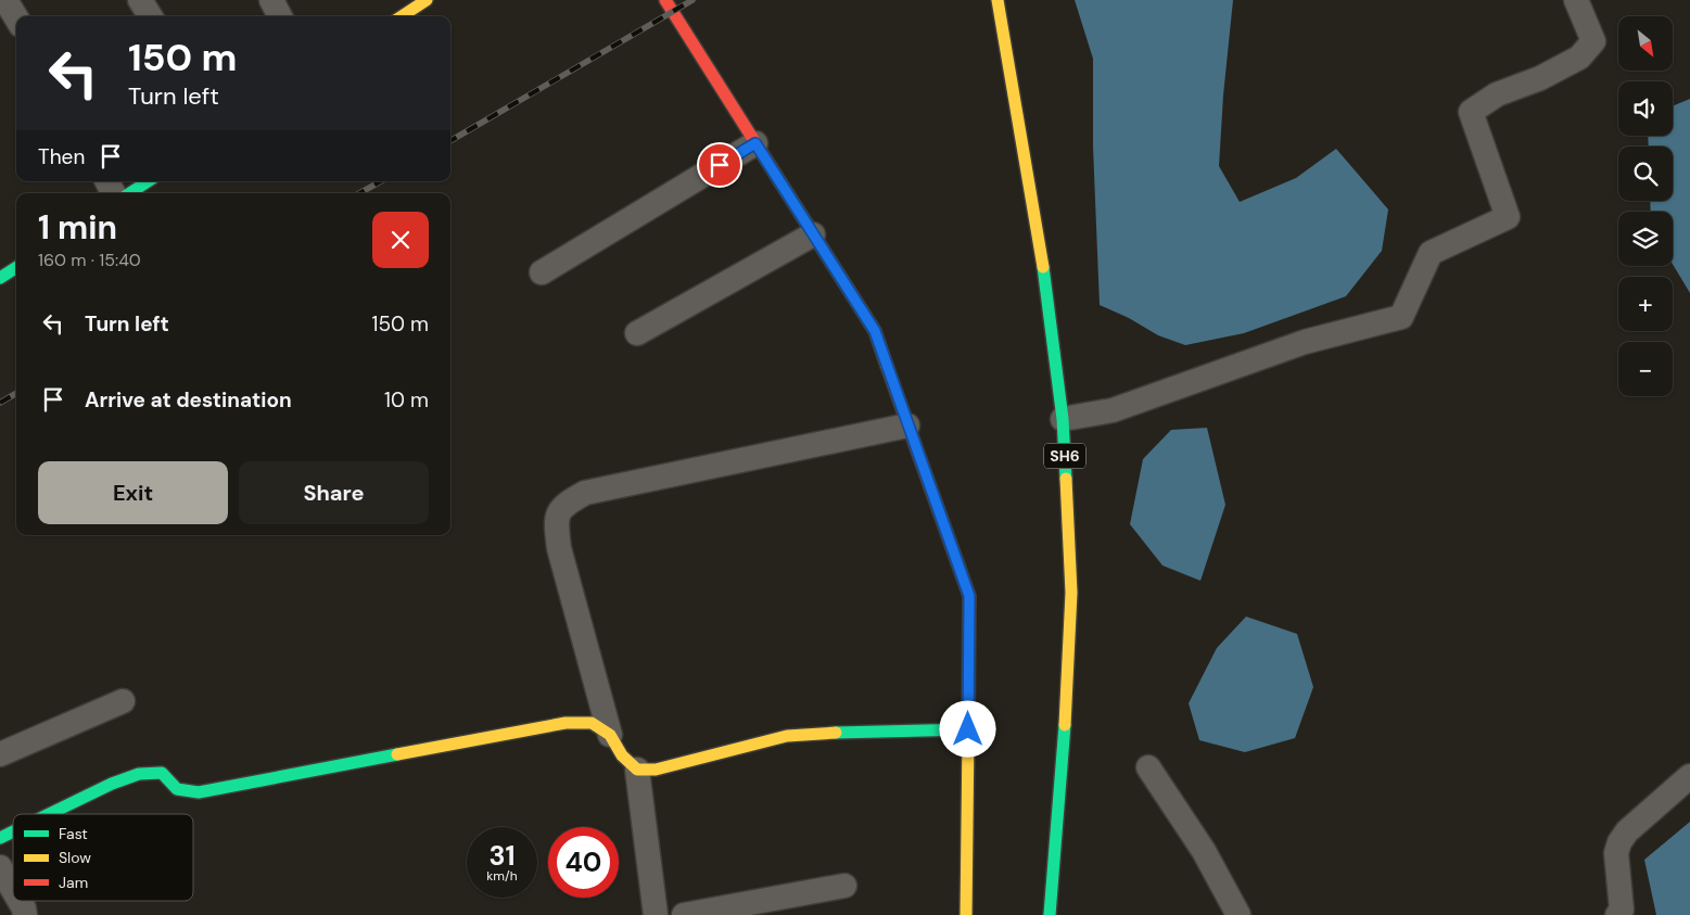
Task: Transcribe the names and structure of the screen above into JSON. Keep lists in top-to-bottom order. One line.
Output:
{"streets":{"street":["SH6"]},"legend":["Fast","Slow","Jam"],"north":"bottom right","page":{"map_buttons":["+","−"],"turn":["150 m","Turn left"],"then":"Then","heading":["1 min","160 m · 15:40"],"list":[{"name":"Turn left","value":"150 m"},{"name":"Arrive at destination","value":"10 m"}],"buttons":["Exit","Share"],"speed":"31 km/h","limit":"40"}}
